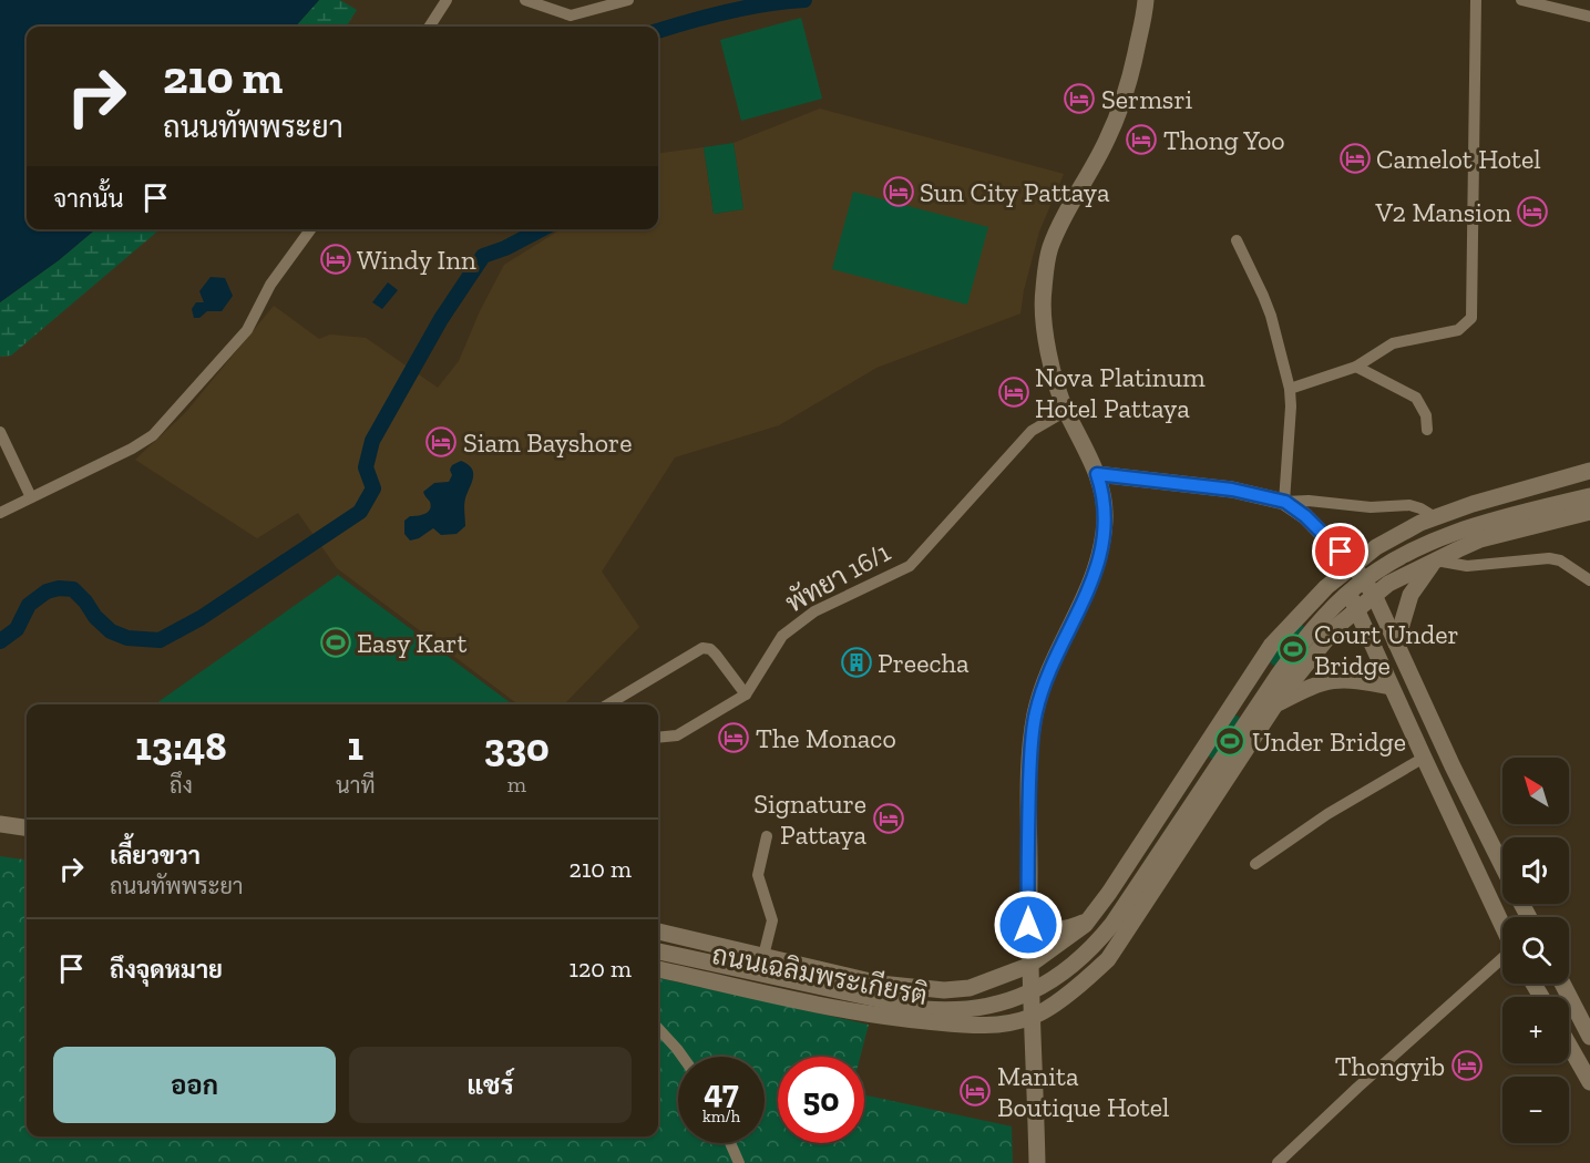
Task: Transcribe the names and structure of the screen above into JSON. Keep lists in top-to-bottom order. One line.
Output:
{"streets":{"main road":["ถนนเฉลิมพระเกียรติ"],"street":["พัทยา 16/1"]},"places":{"hotel":["Sermsri","Thong Yoo","Camelot Hotel","Sun City Pattaya","V2 Mansion","Windy Inn","Nova Platinum Hotel Pattaya","Siam Bayshore","The Monaco","Signature Pattaya","Thongyib","Manita Boutique Hotel"],"sports":["Easy Kart","Court Under Bridge","Under Bridge"],"building":["Preecha"]},"north":"top left","page":{"turn":["210 m","ถนนทัพพระยา"],"then":"จากนั้น","eta":["13:48","ถึง","1","นาที","330","m"],"map_buttons":["+","−"],"list":[{"name":"เลี้ยวขวา","note":"ถนนทัพพระยา","value":"210 m"},{"name":"ถึงจุดหมาย","value":"120 m"}],"buttons":["ออก","แชร์"],"speed":"47 km/h","limit":"50"}}
